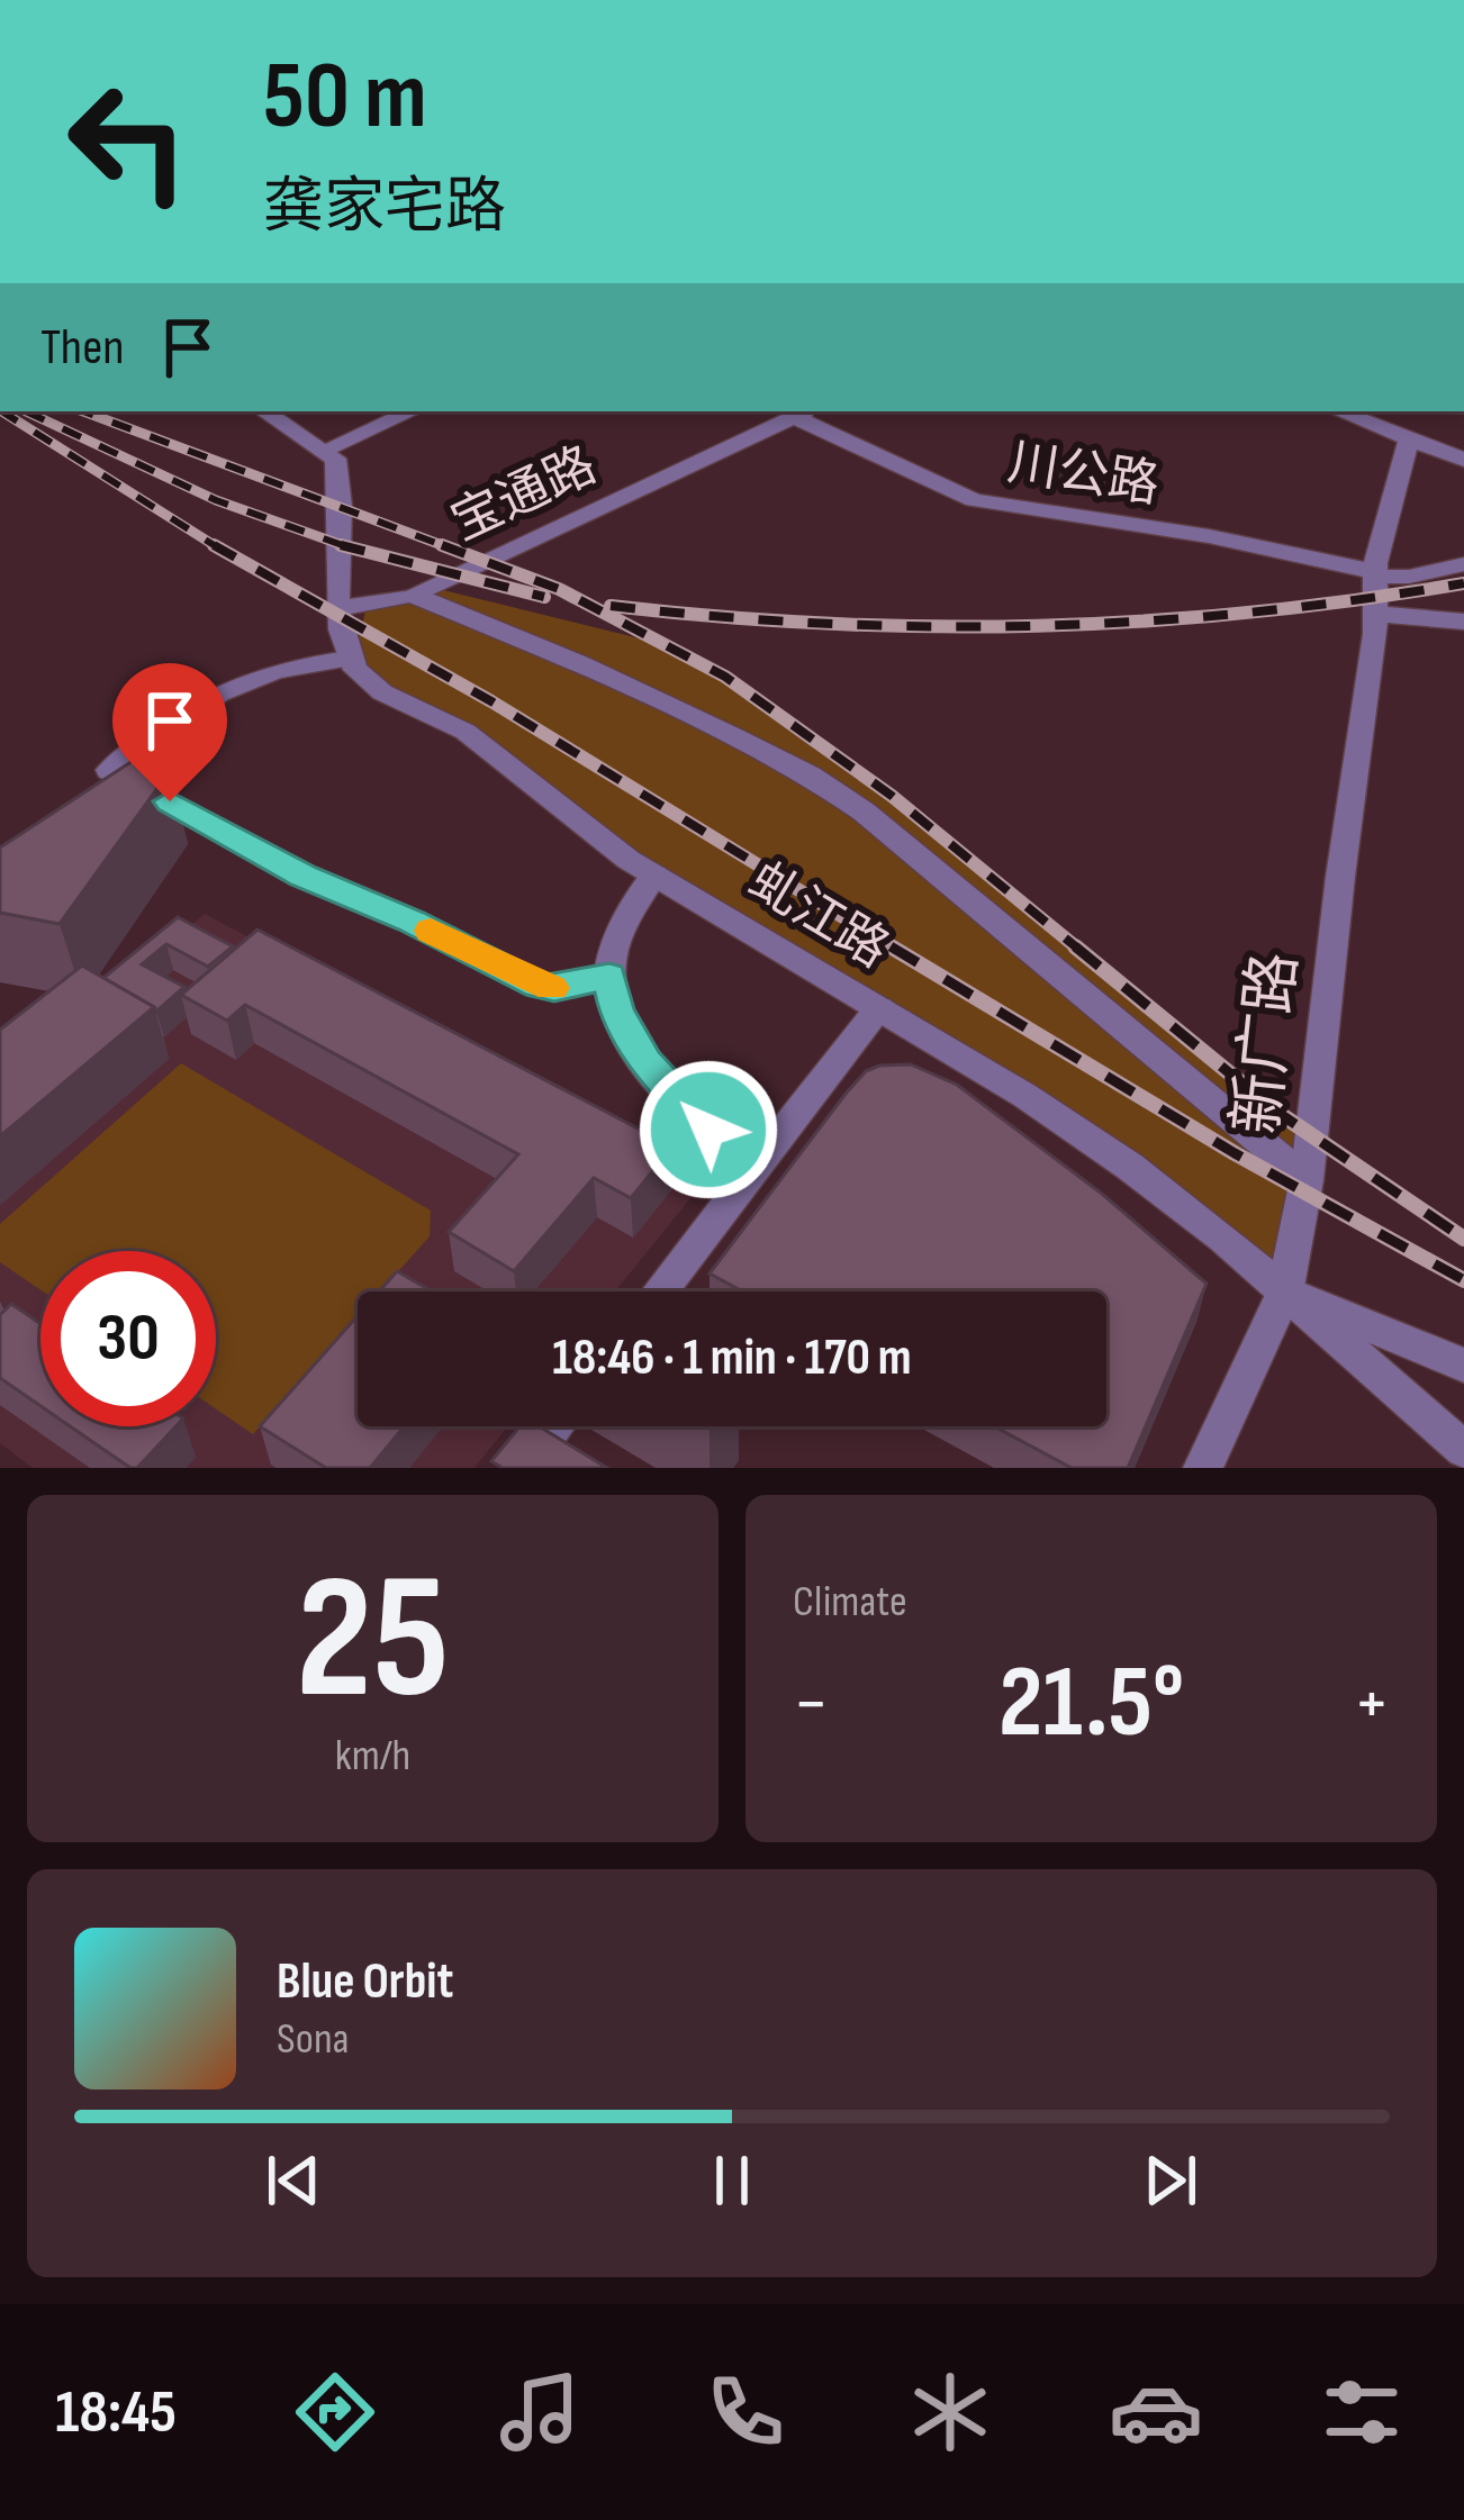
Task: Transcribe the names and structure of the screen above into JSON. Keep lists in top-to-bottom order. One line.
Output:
{"streets":{"street":["川公路","宝通路","虬江路","新广路"]},"crossings":[["川公路","宝通路"],["川公路","新广路"],["宝通路","虬江路"],["虬江路","新广路"]],"page":{"turn":["50 m","龚家宅路"],"then":"Then","limit":"30","trip":"18:46 · 1 min · 170 m","tile":[["25","km/h"],"Climate"],"heat":["−","21.5°","+"],"song":["Blue Orbit","Sona"],"tabs":"18:45"}}
